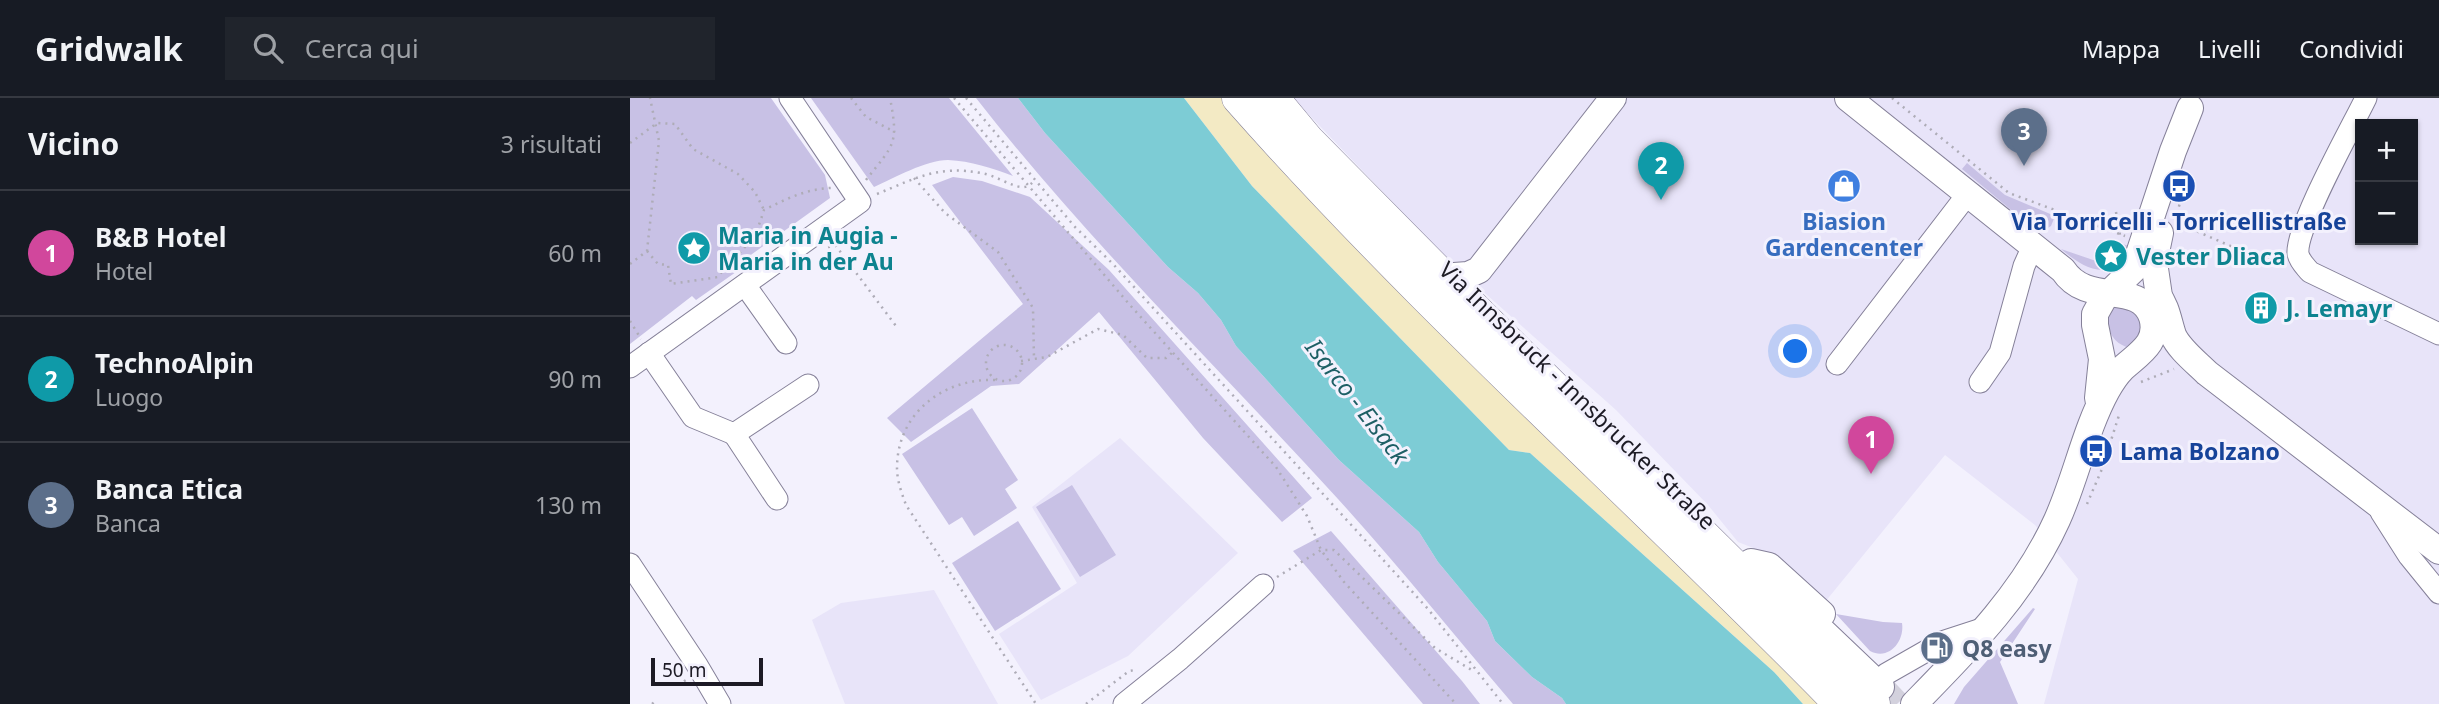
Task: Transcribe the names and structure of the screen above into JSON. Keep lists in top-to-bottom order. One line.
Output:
{"streets":{"main road":["Via Innsbruck - Innsbrucker Straße"]},"water":["Isarco - Eisack"],"places":{"shop":["Biasion Gardencenter"],"bus stop":["Via Torricelli - Torricellistraße","Lama Bolzano"],"place":["Maria in Augia - Maria in der Au","Vester Dliaca"],"building":["J. Lemayr"],"fuel station":["Q8 easy"]},"scale_bar":"50 m","page":{"header":"Gridwalk","search":"Cerca qui","nav":["Mappa","Livelli","Condividi"],"heading":["Vicino","3 risultati"],"pins":["3","2","1"],"map_buttons":["+","−"],"list":[{"mark":"1","name":"B&B Hotel","note":"Hotel","value":"60 m"},{"mark":"2","name":"TechnoAlpin","note":"Luogo","value":"90 m"},{"mark":"3","name":"Banca Etica","note":"Banca","value":"130 m"}],"scale":"50 m"}}
